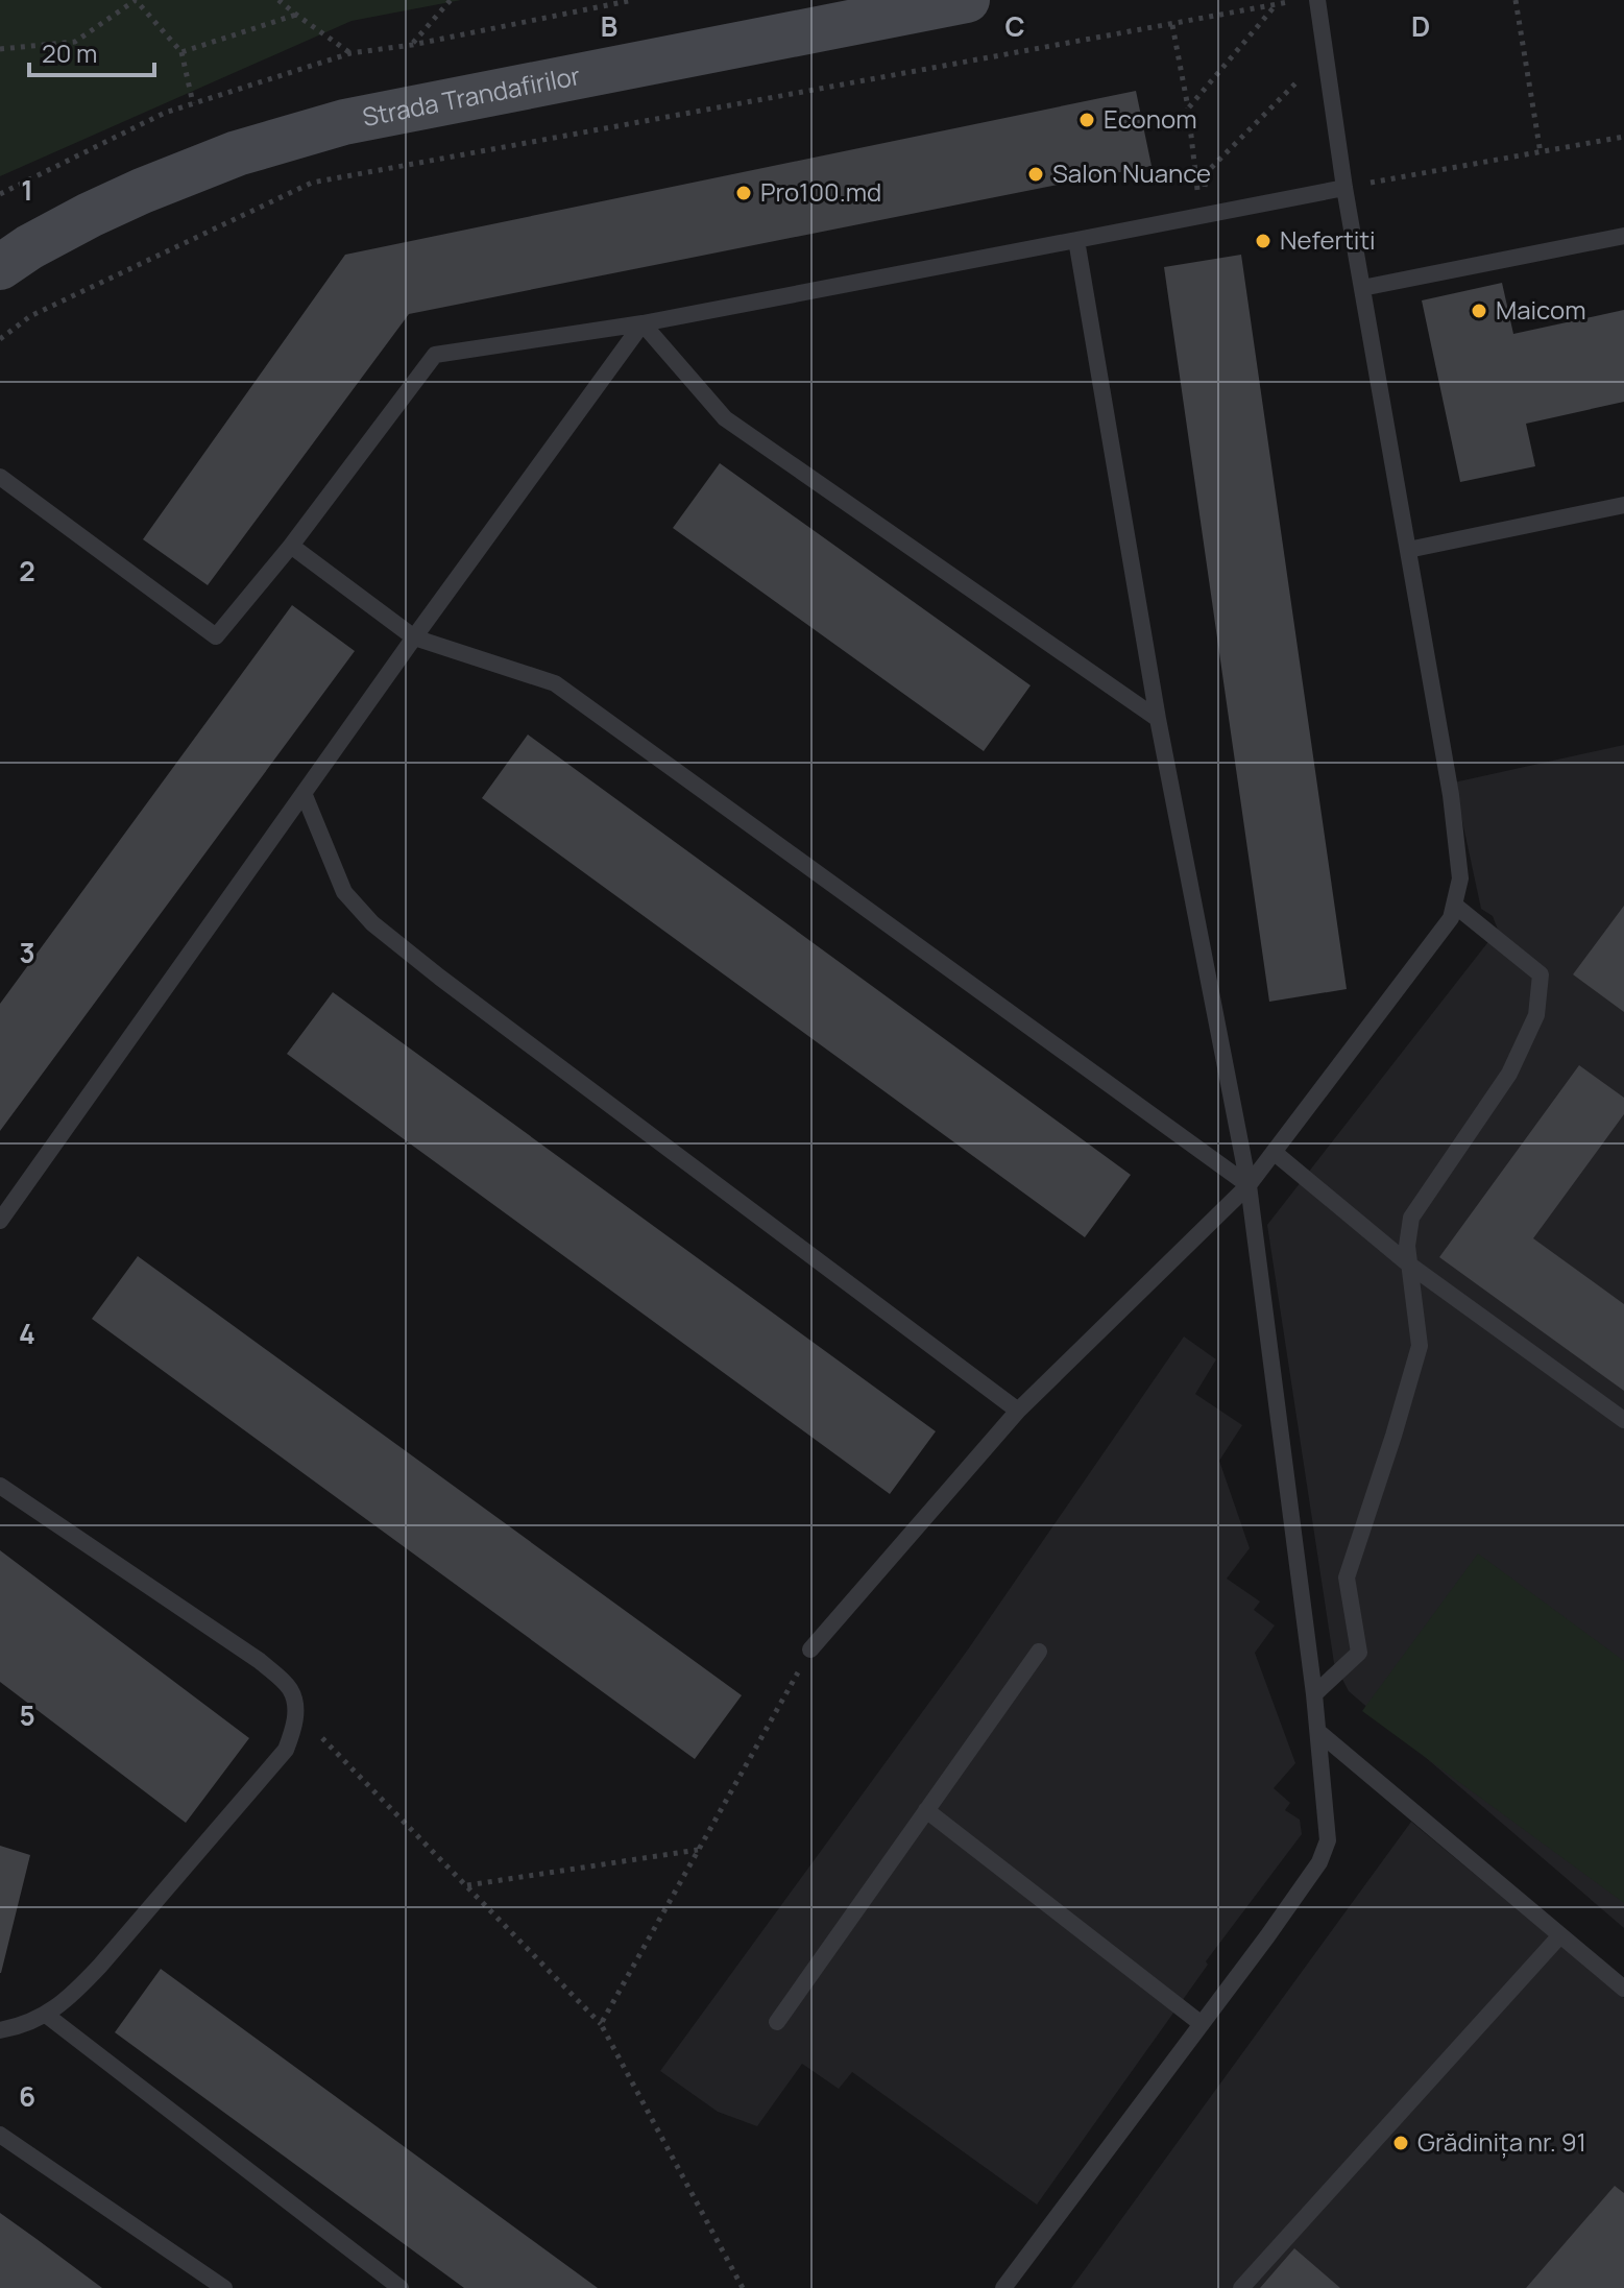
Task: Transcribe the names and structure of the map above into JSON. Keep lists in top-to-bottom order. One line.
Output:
{"streets":{"main road":["Strada Trandafirilor"]},"places":["Econom","Salon Nuance","Pro100.md","Nefertiti","Maicom","Grădinița nr. 91"],"scale_bar":"20 m","grid":{"columns":["B","C","D"],"rows":["1","2","3","4","5","6"]}}
